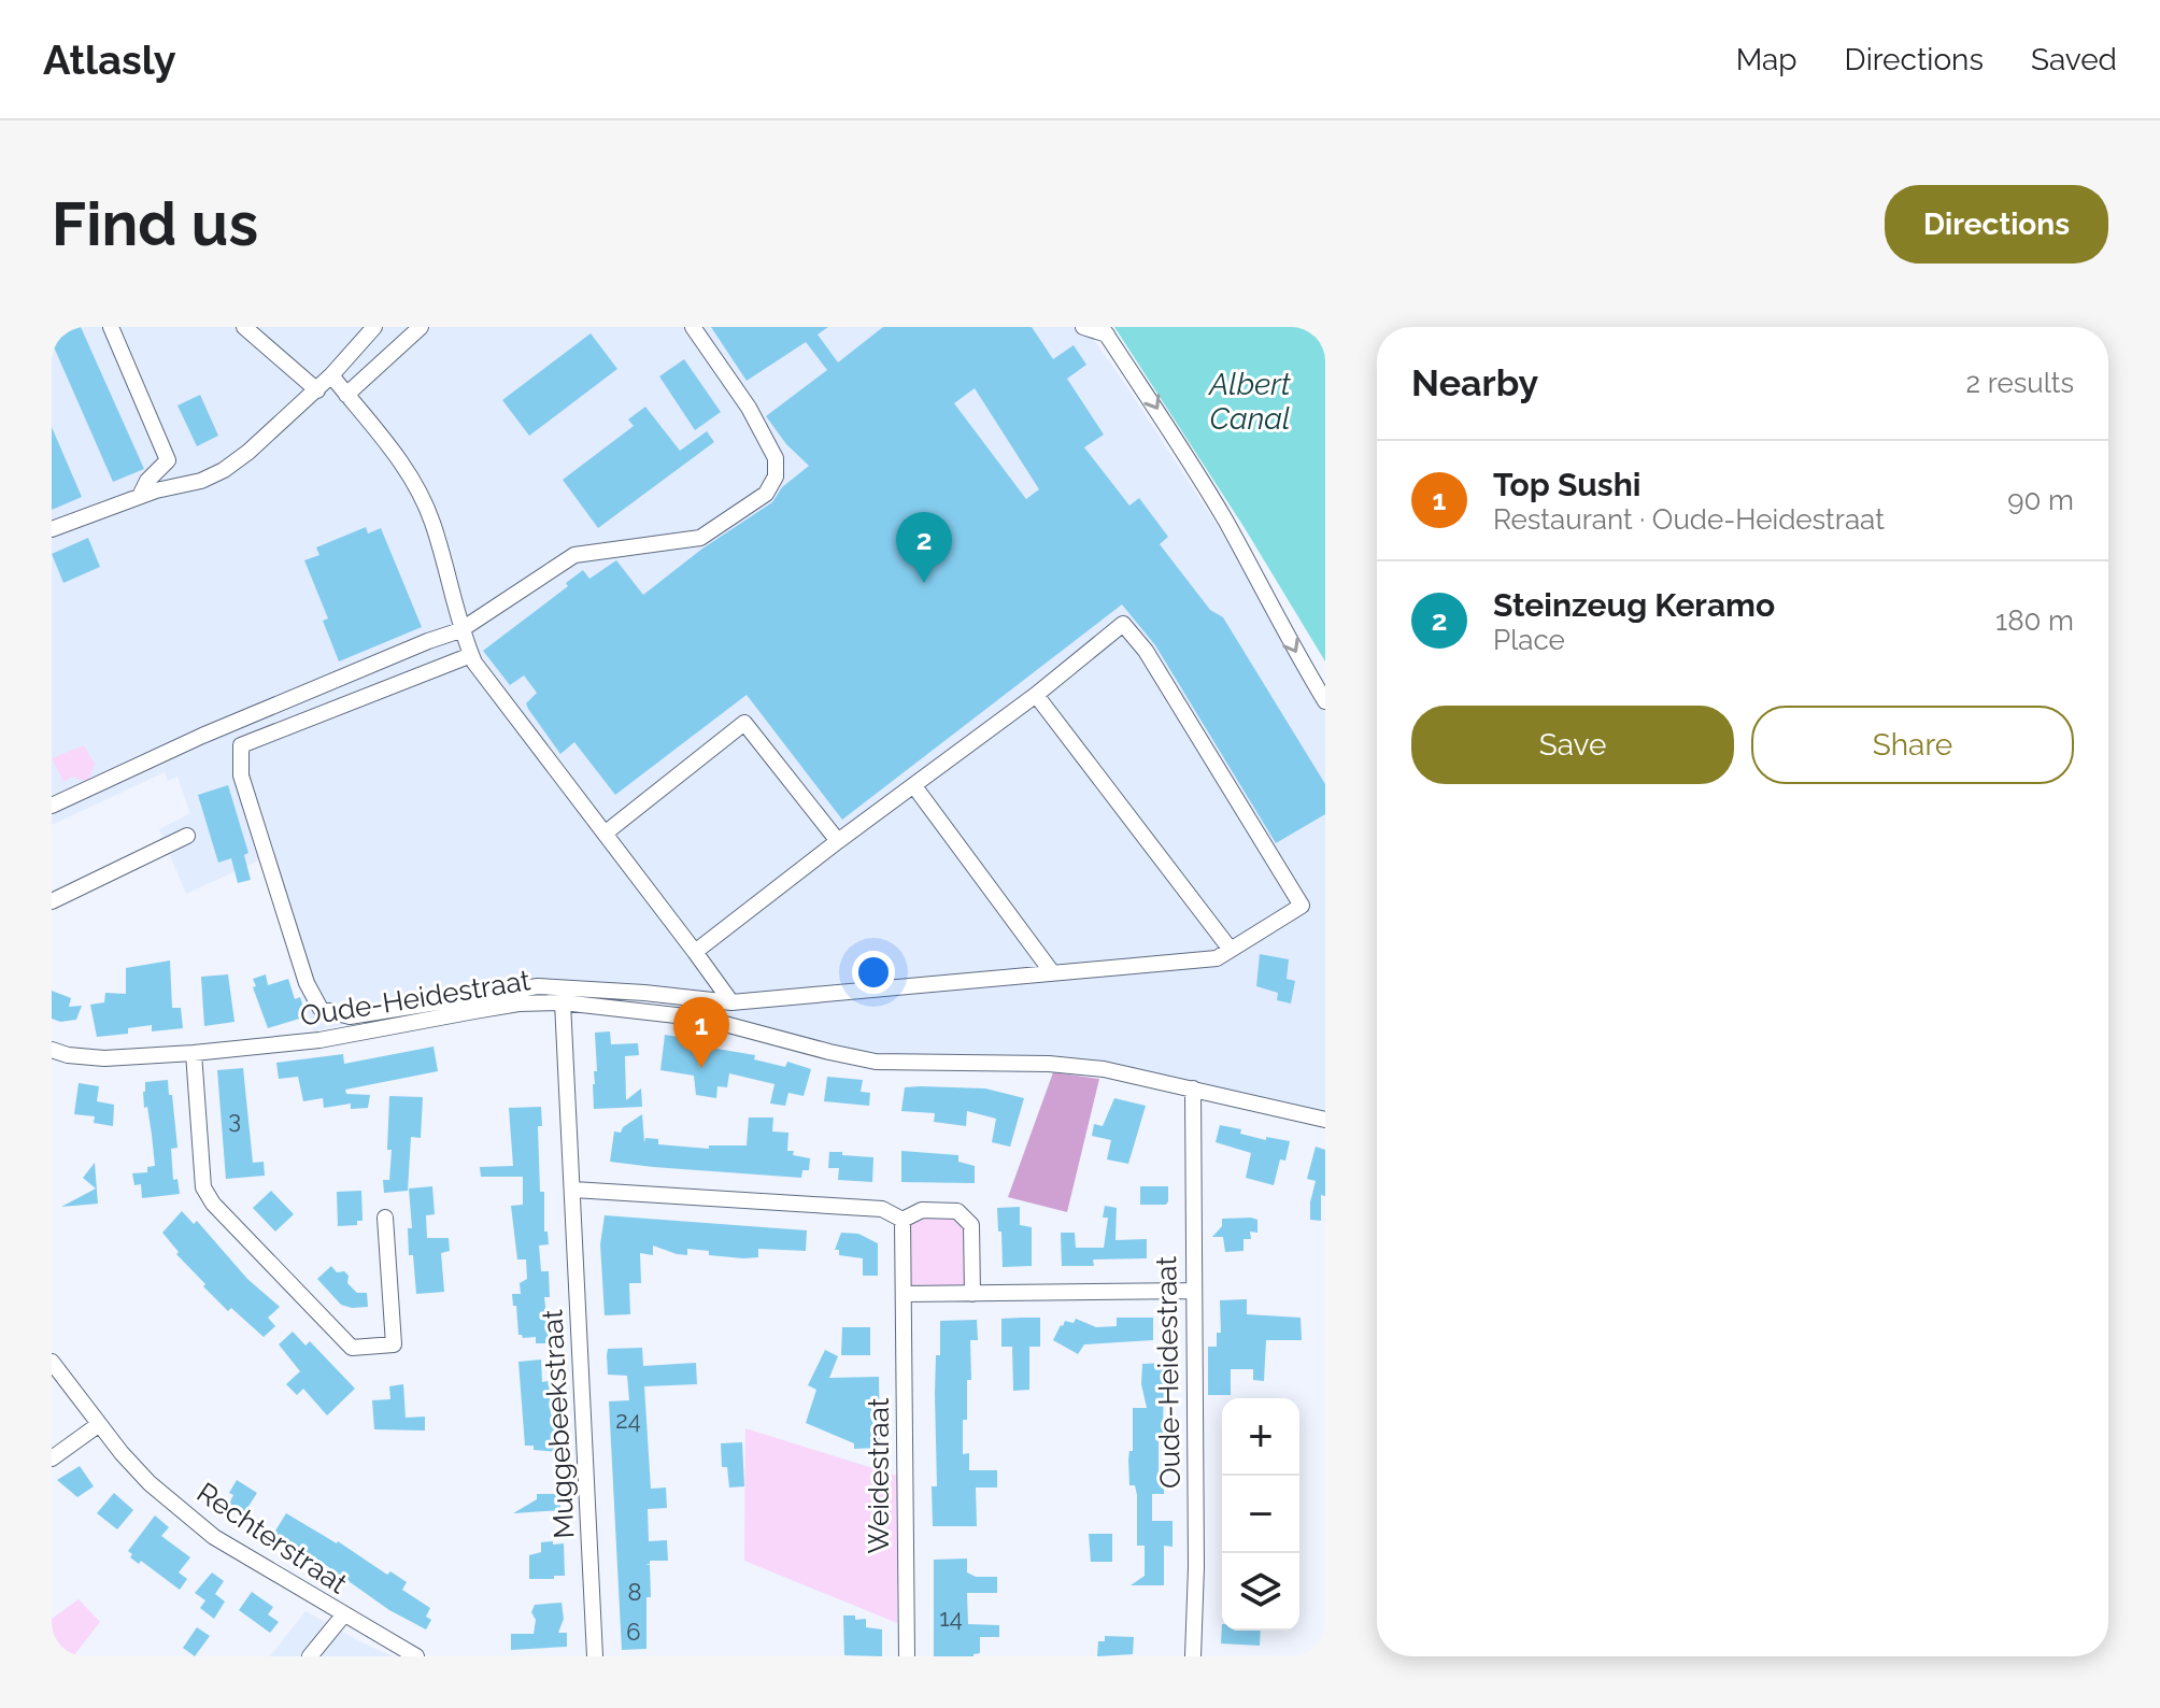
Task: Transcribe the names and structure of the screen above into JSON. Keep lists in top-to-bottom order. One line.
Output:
{"streets":{"street":["Oude-Heidestraat","Muggebeekstraat","Weidestraat","Rechterstraat"]},"crossings":[["Oude-Heidestraat","Muggebeekstraat"]],"water":["Albert Canal"],"house_numbers":["3","24","8","14","6"],"page":{"header":"Atlasly","nav":["Map","Directions","Saved"],"buttons":["Directions",["Save","Share"]],"title":"Find us","heading":["Nearby","2 results"],"list":[{"mark":"1","name":"Top Sushi","note":"Restaurant · Oude-Heidestraat","value":"90 m"},{"mark":"2","name":"Steinzeug Keramo","note":"Place","value":"180 m"}],"pins":["2","1"],"map_buttons":["+","−"]}}
